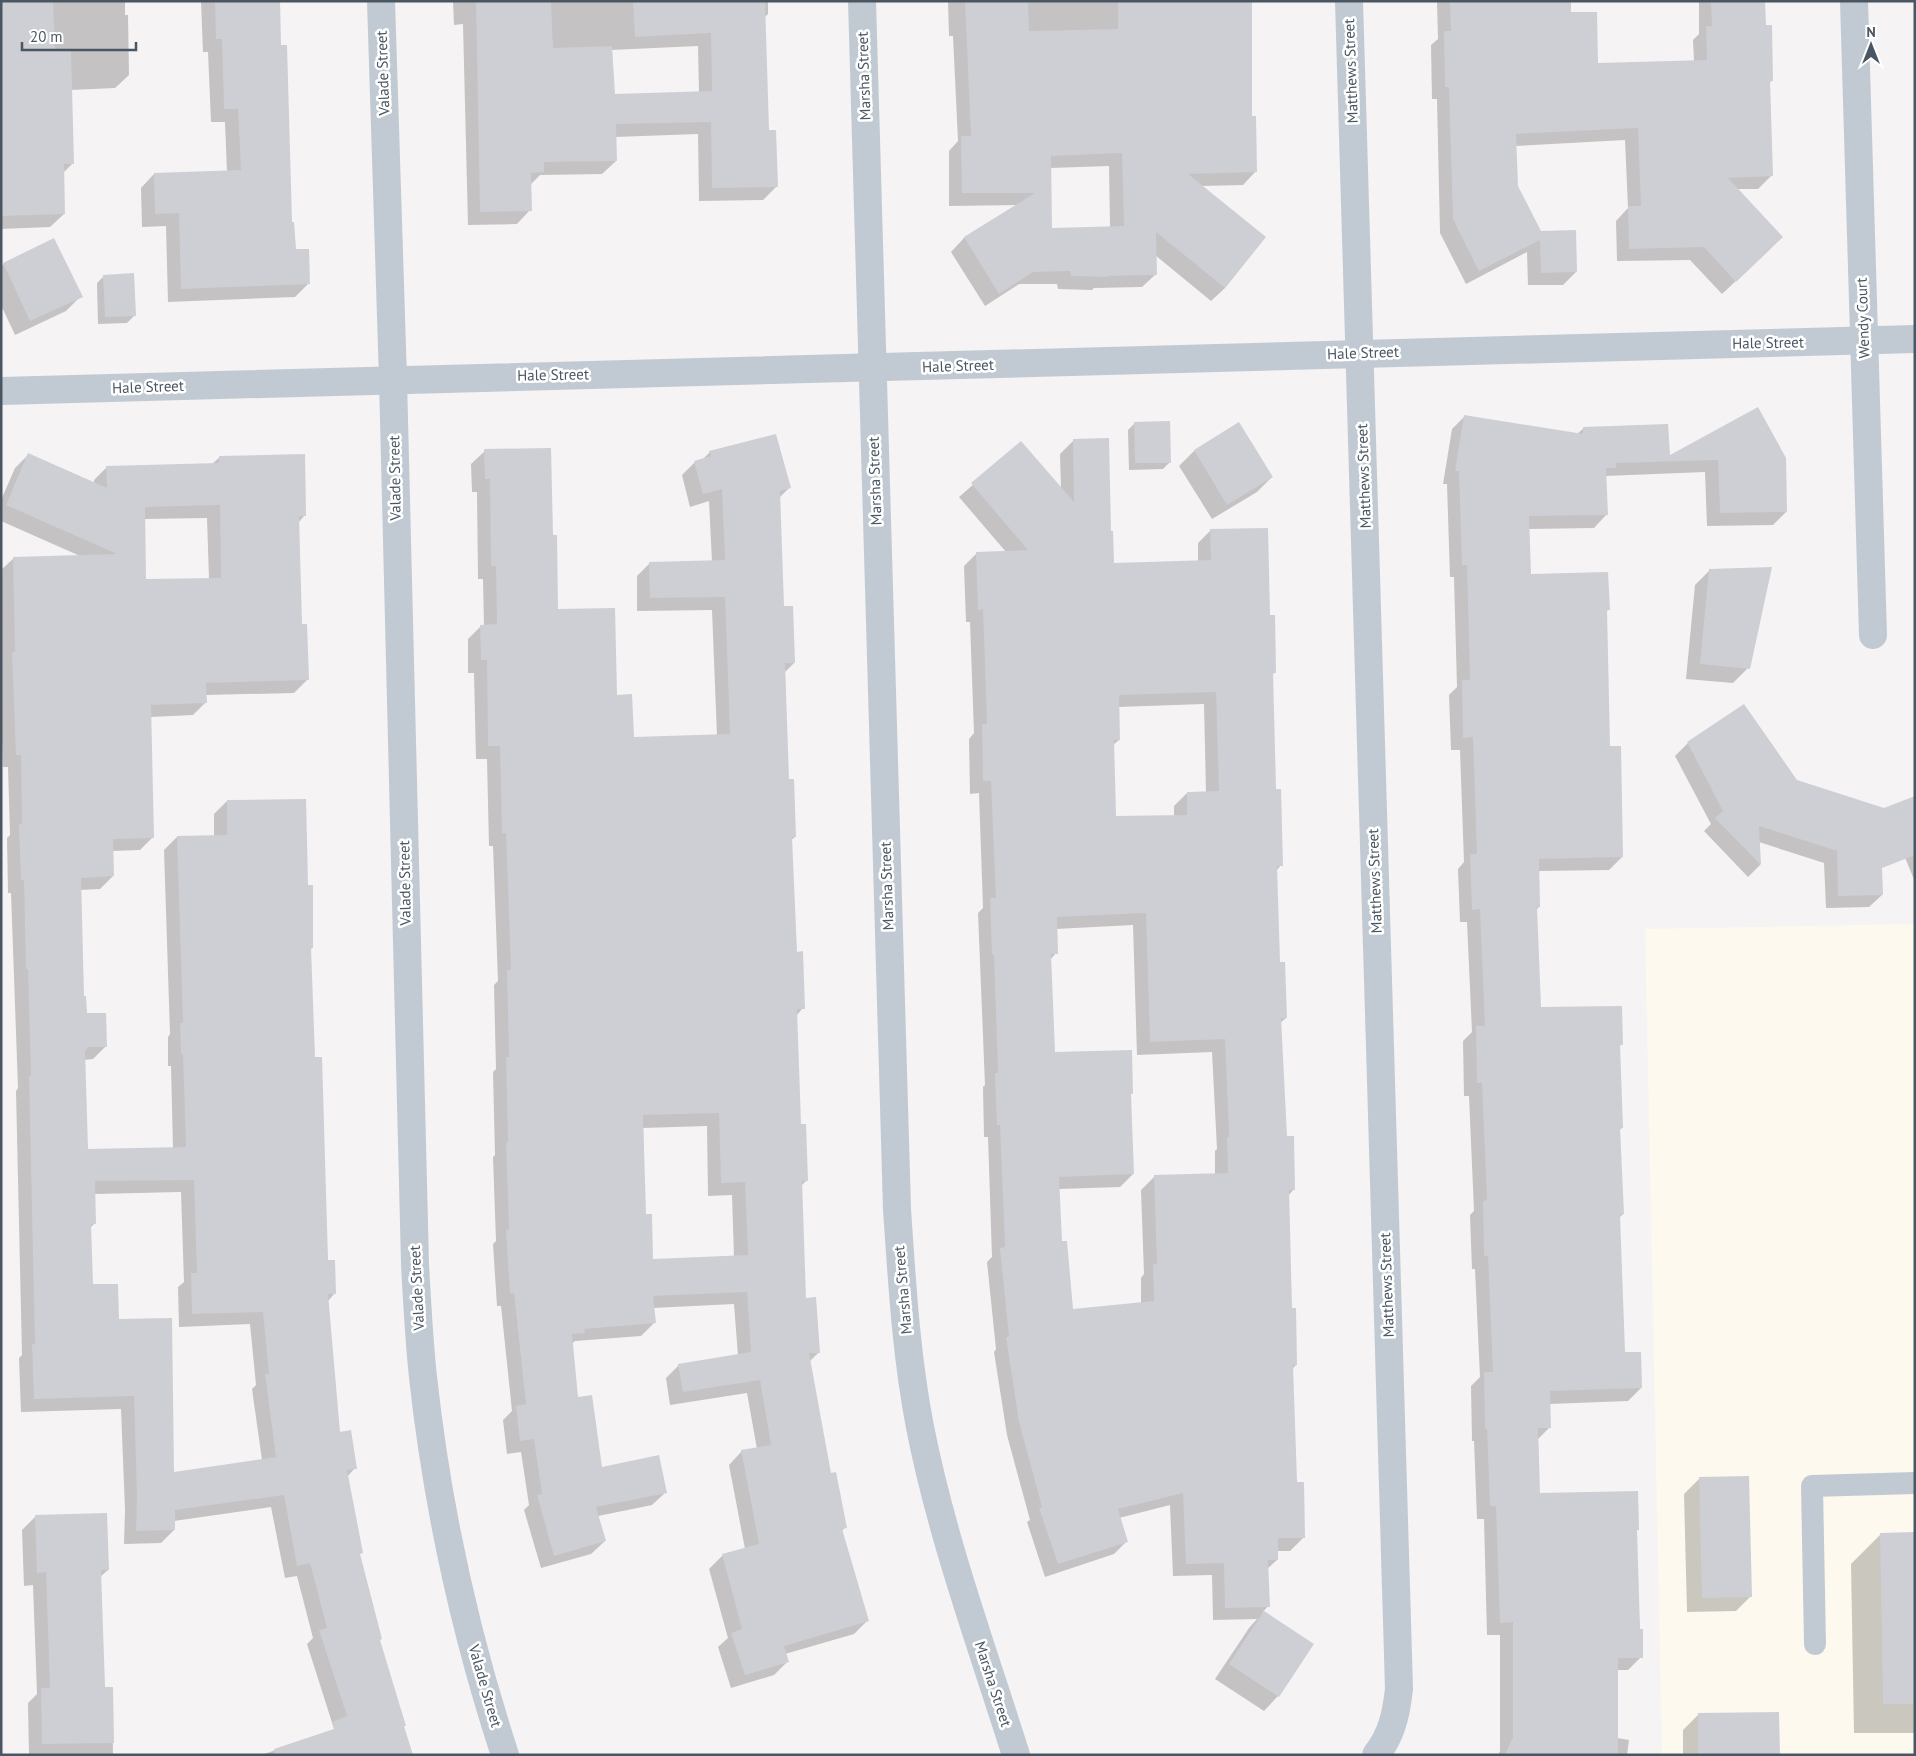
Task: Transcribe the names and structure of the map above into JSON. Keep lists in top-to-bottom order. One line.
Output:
{"streets":{"street":["Matthews Street","Valade Street","Marsha Street","Wendy Court","Hale Street"]},"crossings":[["Matthews Street","Hale Street"],["Valade Street","Hale Street"],["Marsha Street","Hale Street"],["Wendy Court","Hale Street"]],"scale_bar":"20 m","north":"top"}
